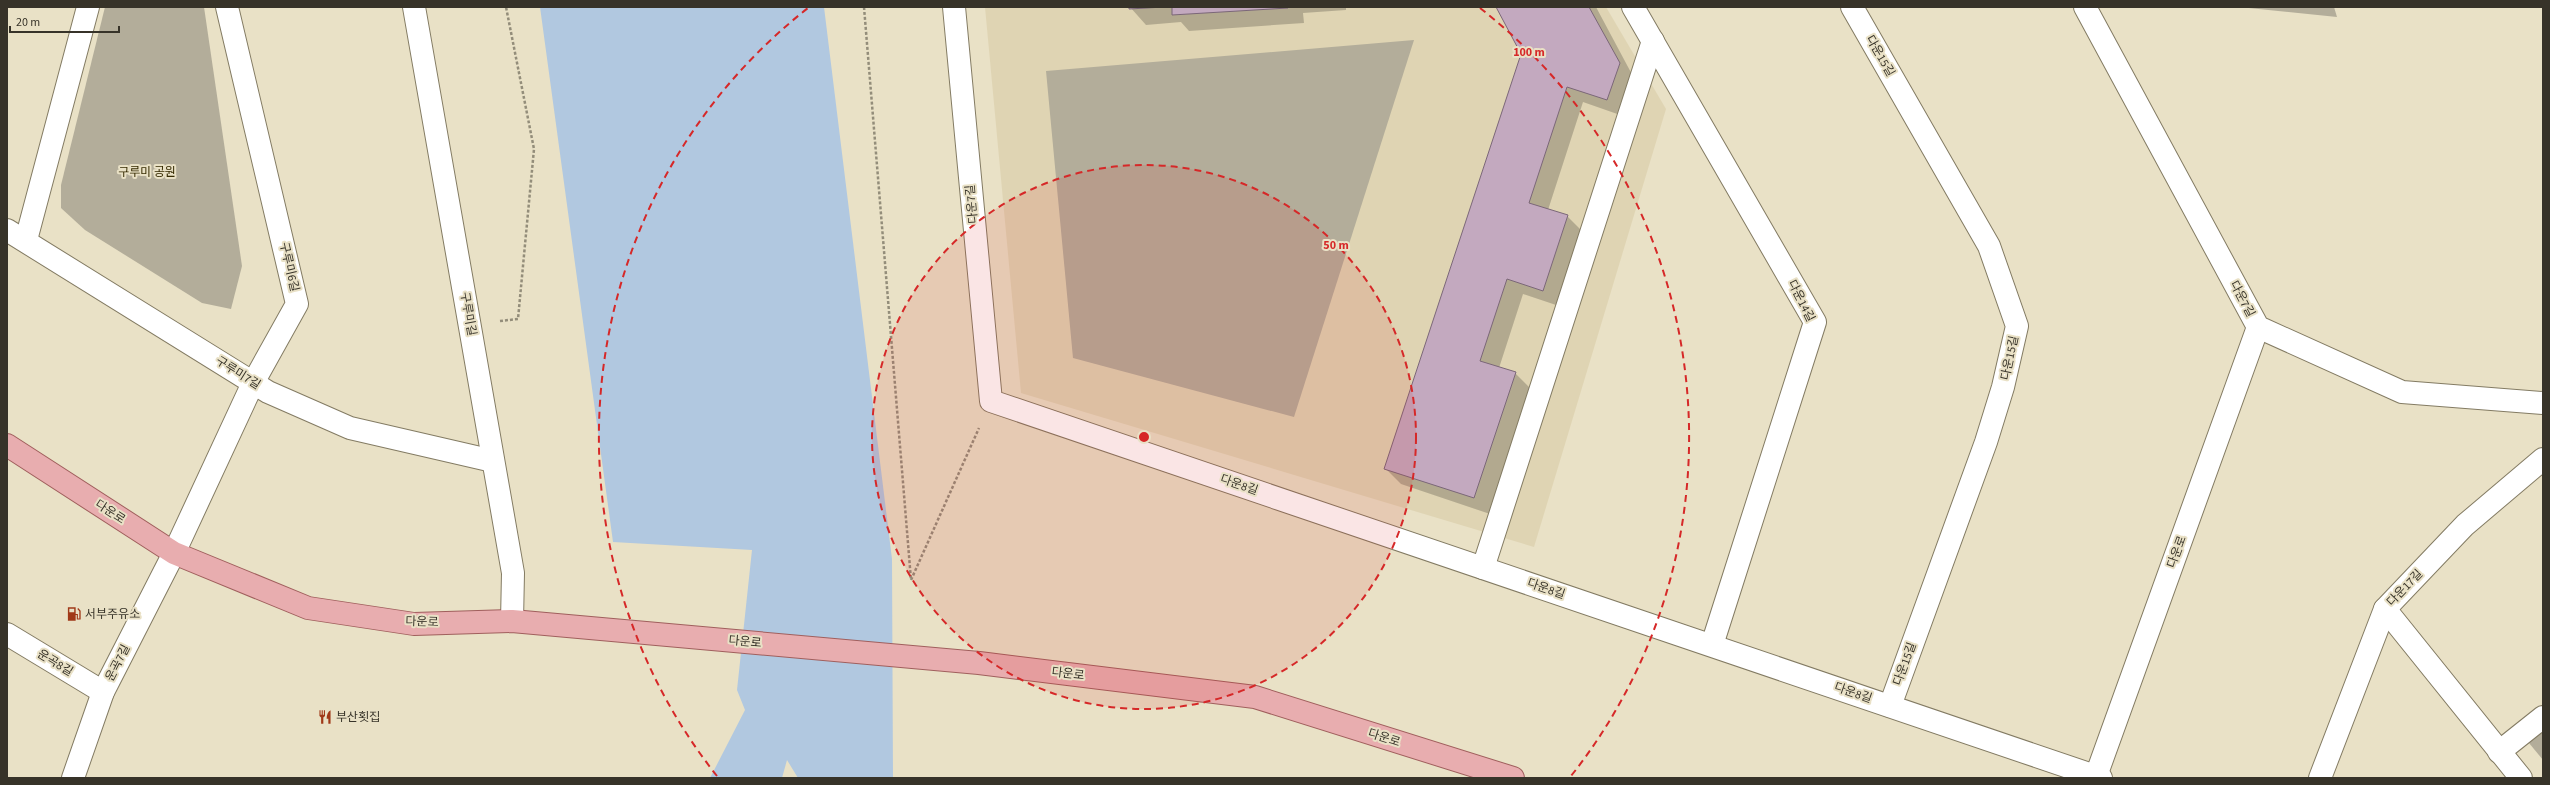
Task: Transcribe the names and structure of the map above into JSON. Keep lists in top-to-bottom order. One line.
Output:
{"streets":{"main road":["다운로"],"street":["다운15길","다운7길","구루미6길","다운14길","구루미길","구루미7길","다운8길","다운17길","운곡8길","운곡7길"]},"crossings":[["다운15길","다운8길"],["다운7길","다운8길"],["다운7길","다운로"],["구루미6길","구루미7길"],["구루미6길","다운로"],["구루미6길","운곡7길"],["다운14길","다운8길"],["구루미길","구루미7길"],["구루미길","다운로"],["다운8길","다운로"],["다운로","운곡7길"],["운곡8길","운곡7길"]],"parks":["구루미 공원"],"places":{"fuel station":["서부주유소"],"restaurant":["부산횟집"]},"scale_bar":"20 m","rings":["100 m","50 m"]}
